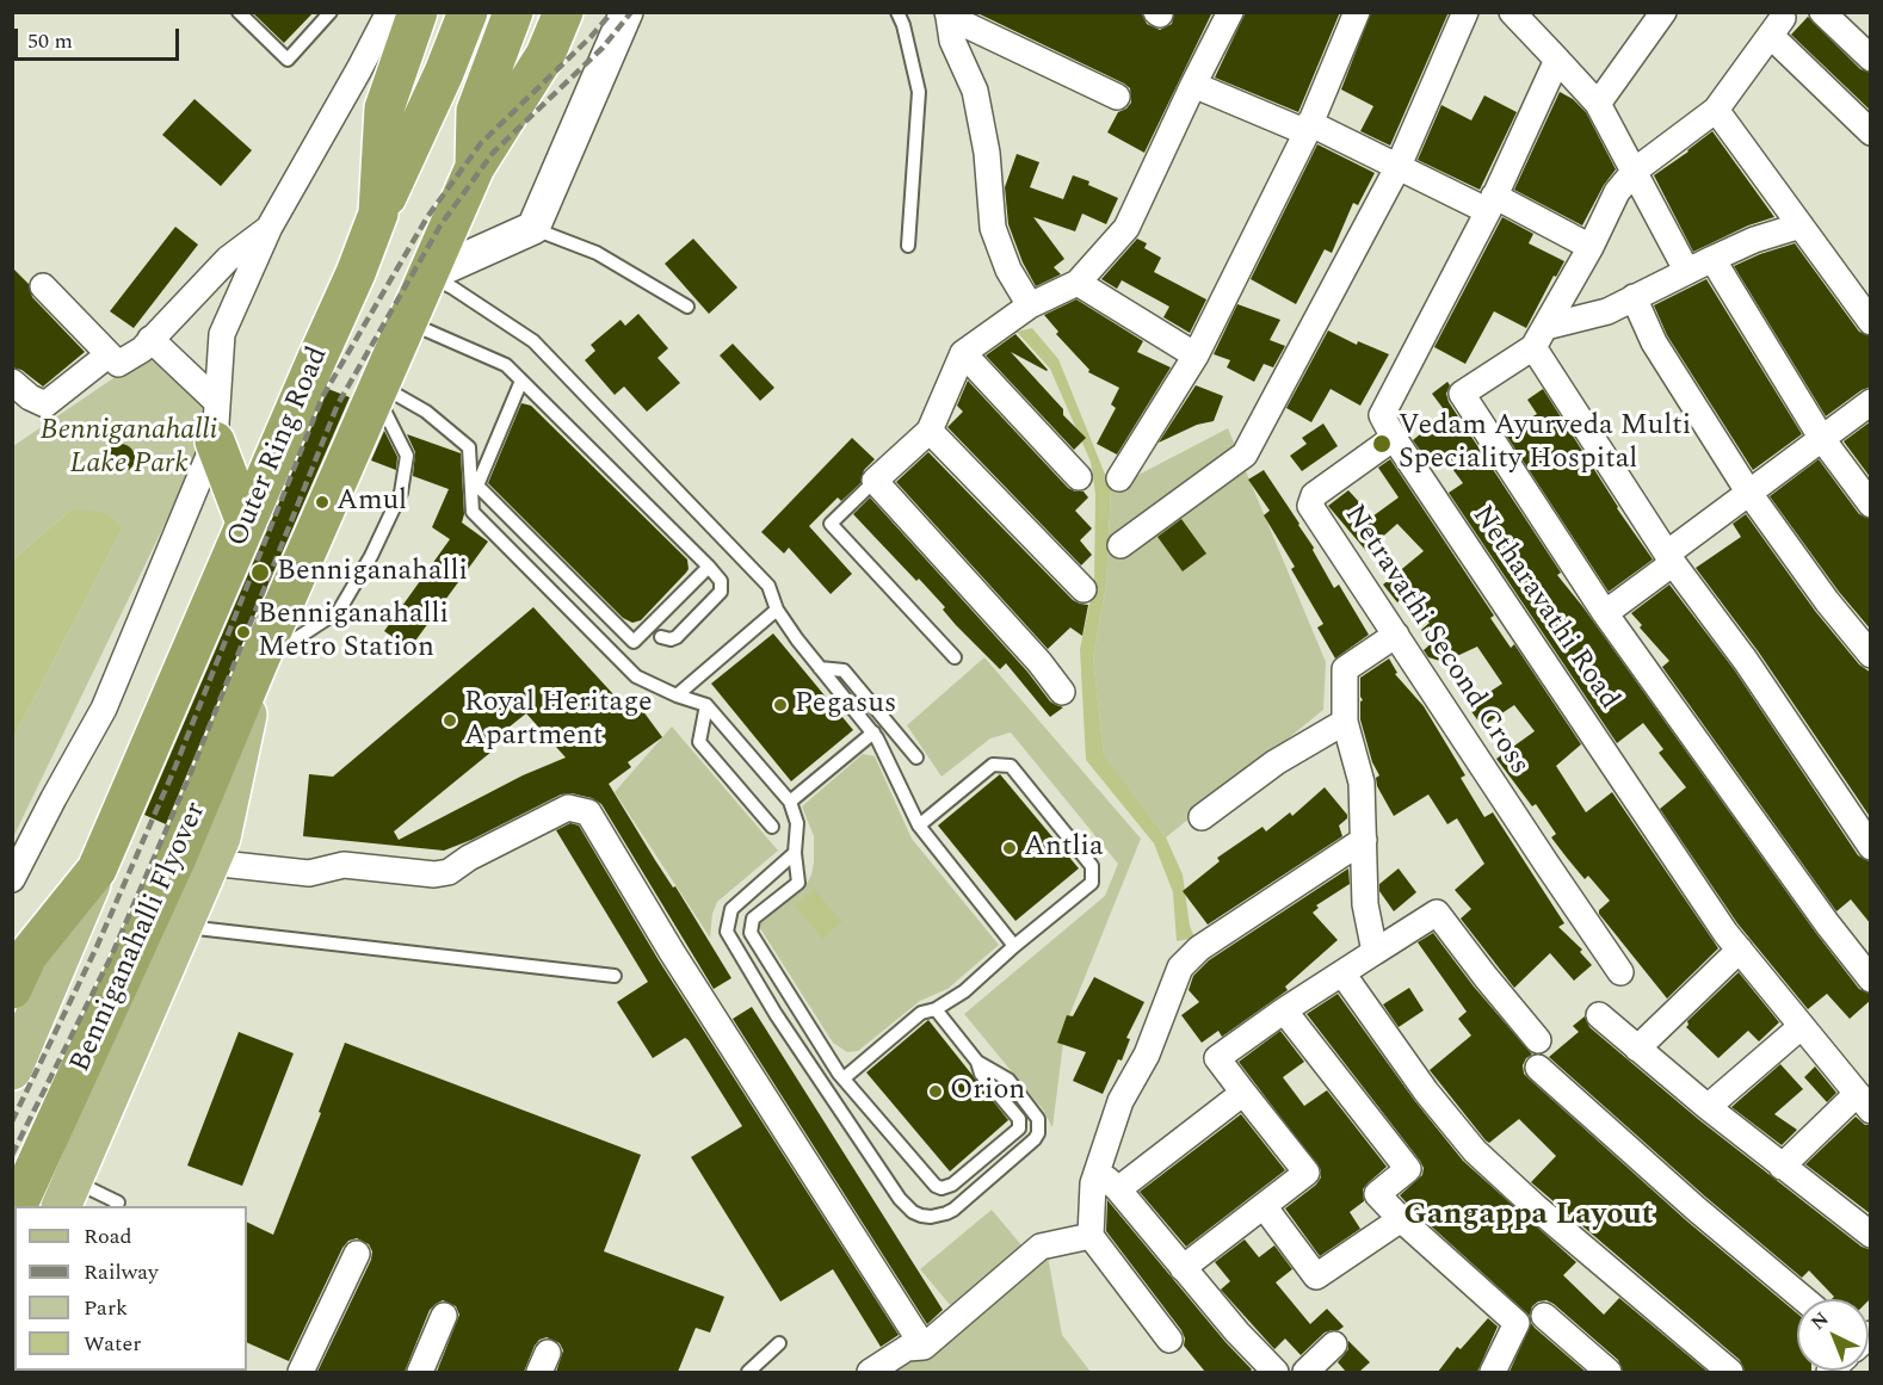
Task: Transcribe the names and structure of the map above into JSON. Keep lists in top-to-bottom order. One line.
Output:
{"streets":{"highway":["Outer Ring Road","Benniganahalli Flyover"],"street":["Netharavathi Road","Netravathi Second Cross"]},"crossings":[["Netharavathi Road","Netravathi Second Cross"]],"districts":["Gangappa Layout"],"parks":["Benniganahalli Lake Park"],"places":["Vedam Ayurveda Multi Speciality Hospital","Amul","Benniganahalli","Benniganahalli Metro Station","Pegasus","Royal Heritage Apartment","Antlia","Orion"],"legend":["Road","Railway","Park","Water"],"scale_bar":"50 m","north":"top left"}
